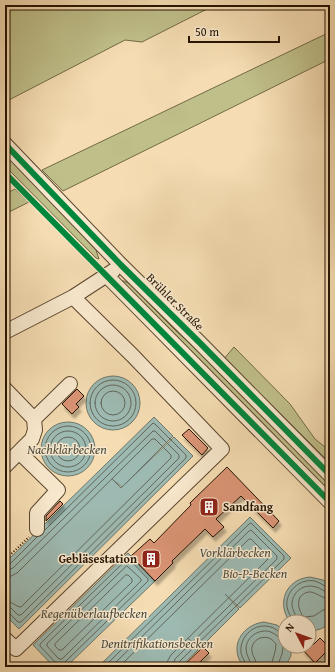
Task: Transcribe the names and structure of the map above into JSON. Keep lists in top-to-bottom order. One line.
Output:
{"streets":{"street":["Brühler Straße"]},"water":["Nachklärbecken","Vorklärbecken","Bio-P-Becken","Regenüberlaufbecken","Denitrifikationsbecken"],"places":{"building":["Sandfang","Gebläsestation"]},"scale_bar":"50 m","north":"top left"}
